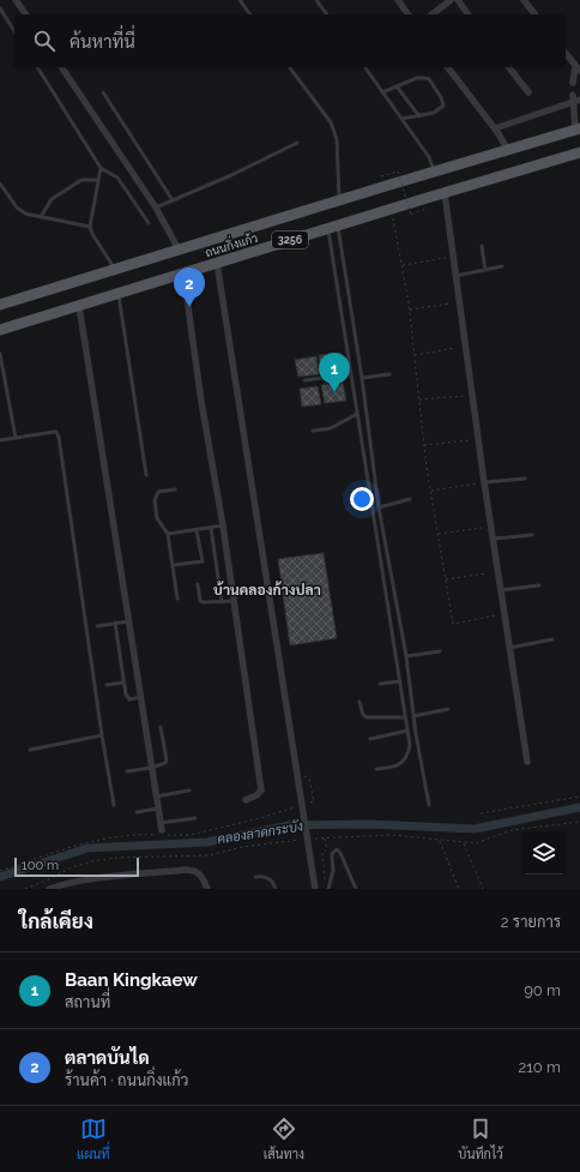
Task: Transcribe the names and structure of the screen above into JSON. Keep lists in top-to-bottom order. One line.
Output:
{"streets":{"main road":["3256","ถนนกิ่งแก้ว"]},"districts":["บ้านคลองก้างปลา"],"water":["คลองลาดกระบัง"],"scale_bar":"100 m","page":{"search":"ค้นหาที่นี่","pins":["2","1"],"scale":"100 m","heading":["ใกล้เคียง","2 รายการ"],"list":[{"mark":"1","name":"Baan Kingkaew","note":"สถานที่","value":"90 m"},{"mark":"2","name":"ตลาดบันได","note":"ร้านค้า · ถนนกิ่งแก้ว","value":"210 m"}],"nav":["แผนที่","เส้นทาง","บันทึกไว้"]}}
